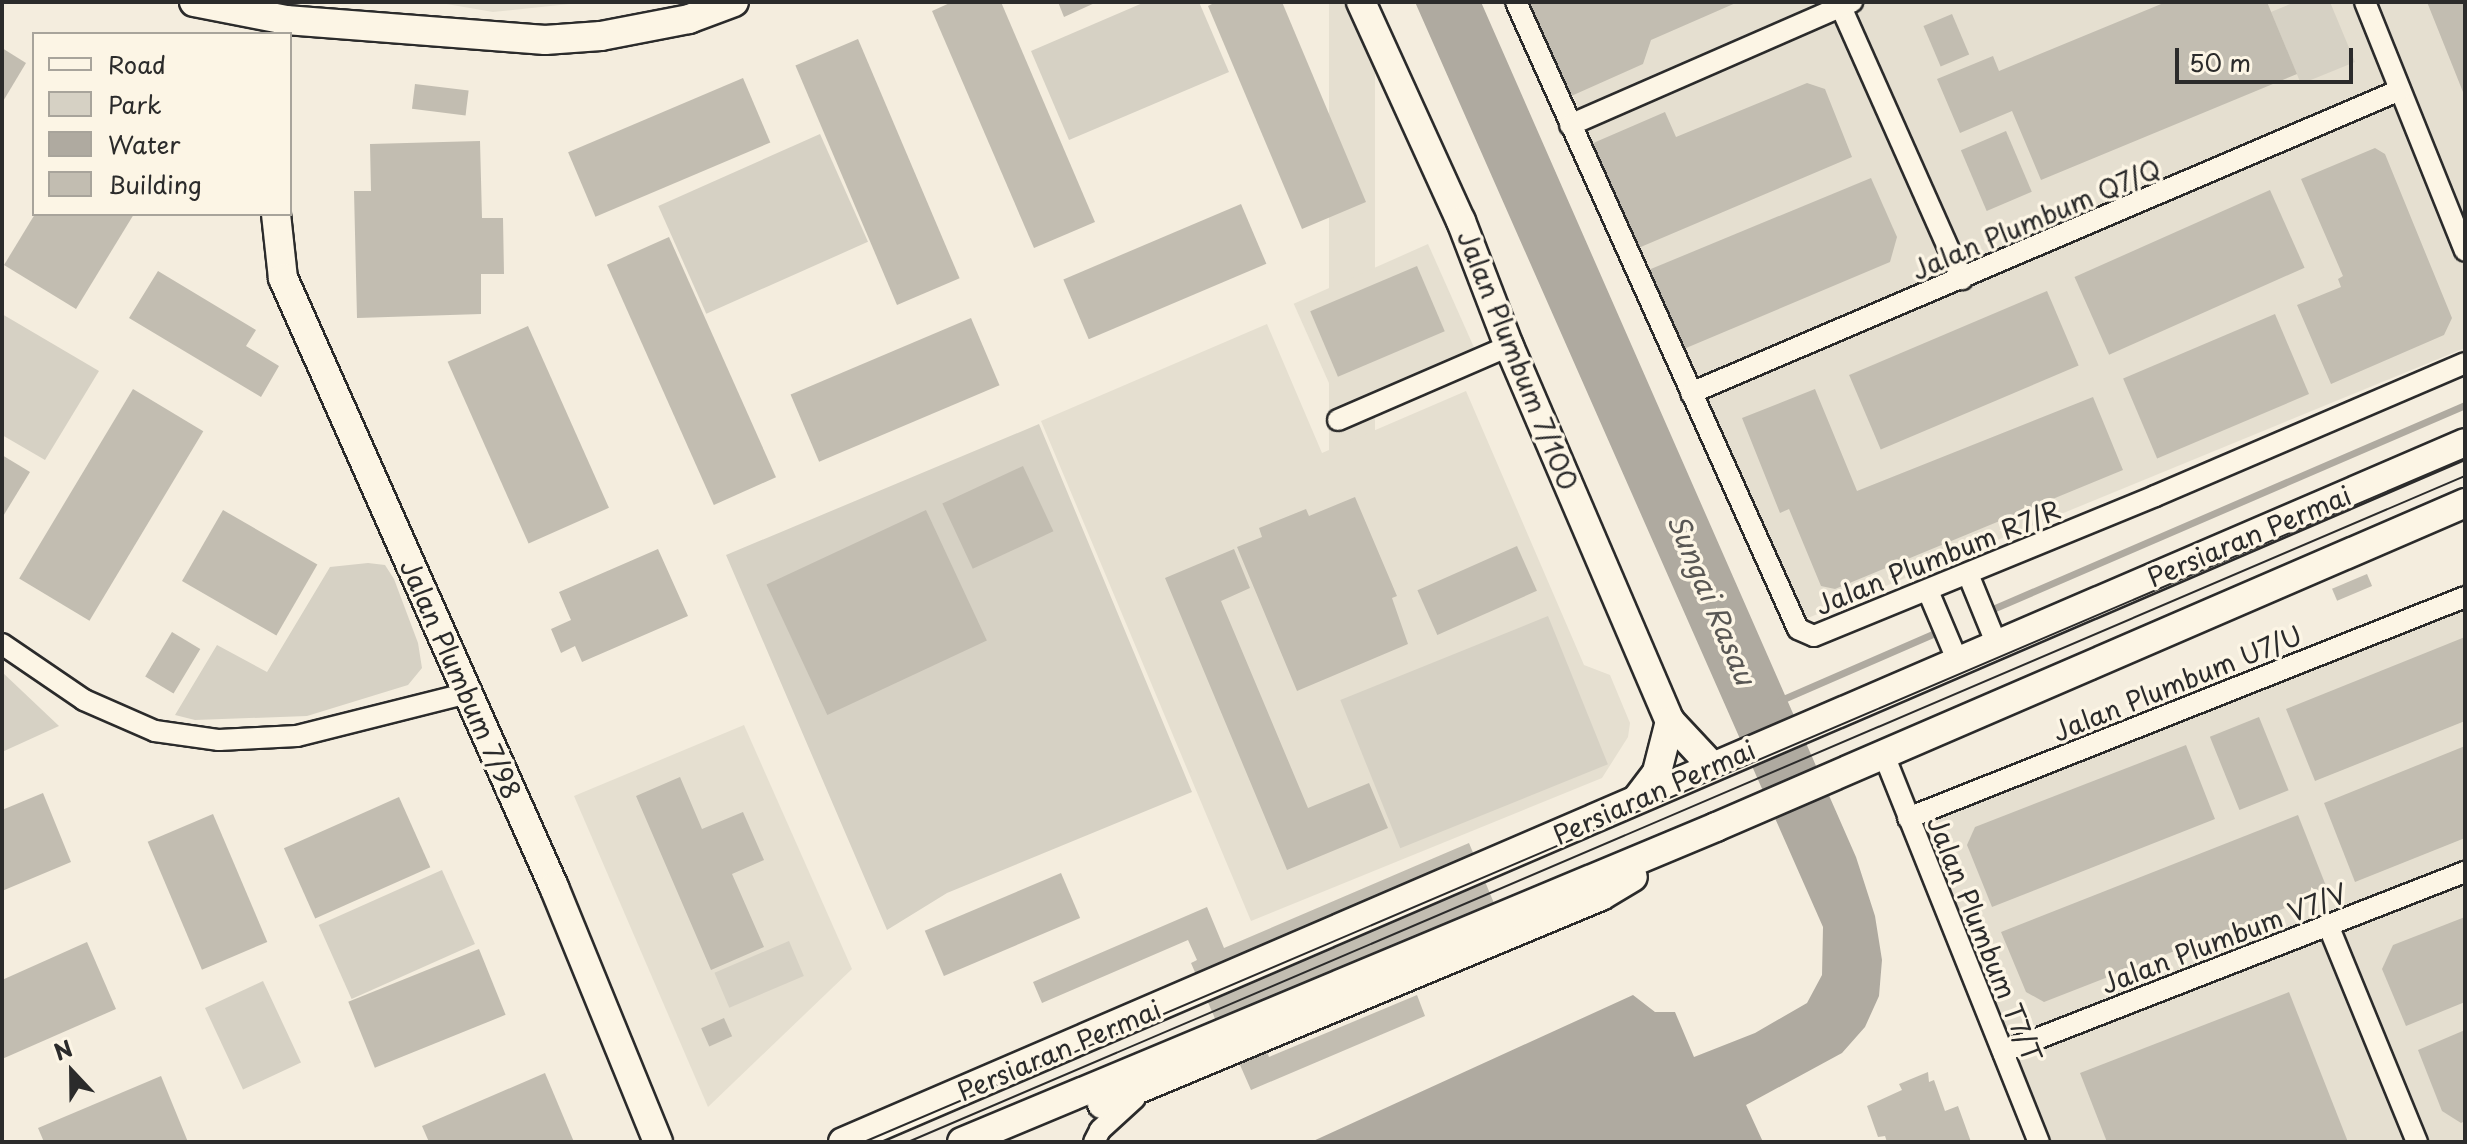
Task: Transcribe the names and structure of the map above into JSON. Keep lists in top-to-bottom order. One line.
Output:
{"streets":{"main road":["Jalan Plumbum 7/100","Persiaran Permai","Jalan Plumbum 7/98"],"street":["Jalan Plumbum Q7/Q","Jalan Plumbum R7/R","Jalan Plumbum U7/U","Jalan Plumbum V7/V","Jalan Plumbum T7/T"]},"crossings":[["Jalan Plumbum Q7/Q","Jalan Plumbum R7/R"],["Jalan Plumbum 7/100","Persiaran Permai"],["Persiaran Permai","Jalan Plumbum T7/T"],["Jalan Plumbum U7/U","Jalan Plumbum T7/T"],["Jalan Plumbum V7/V","Jalan Plumbum T7/T"]],"water":["Sungai Rasau"],"legend":["Road","Park","Water","Building"],"scale_bar":"50 m","north":"top"}
